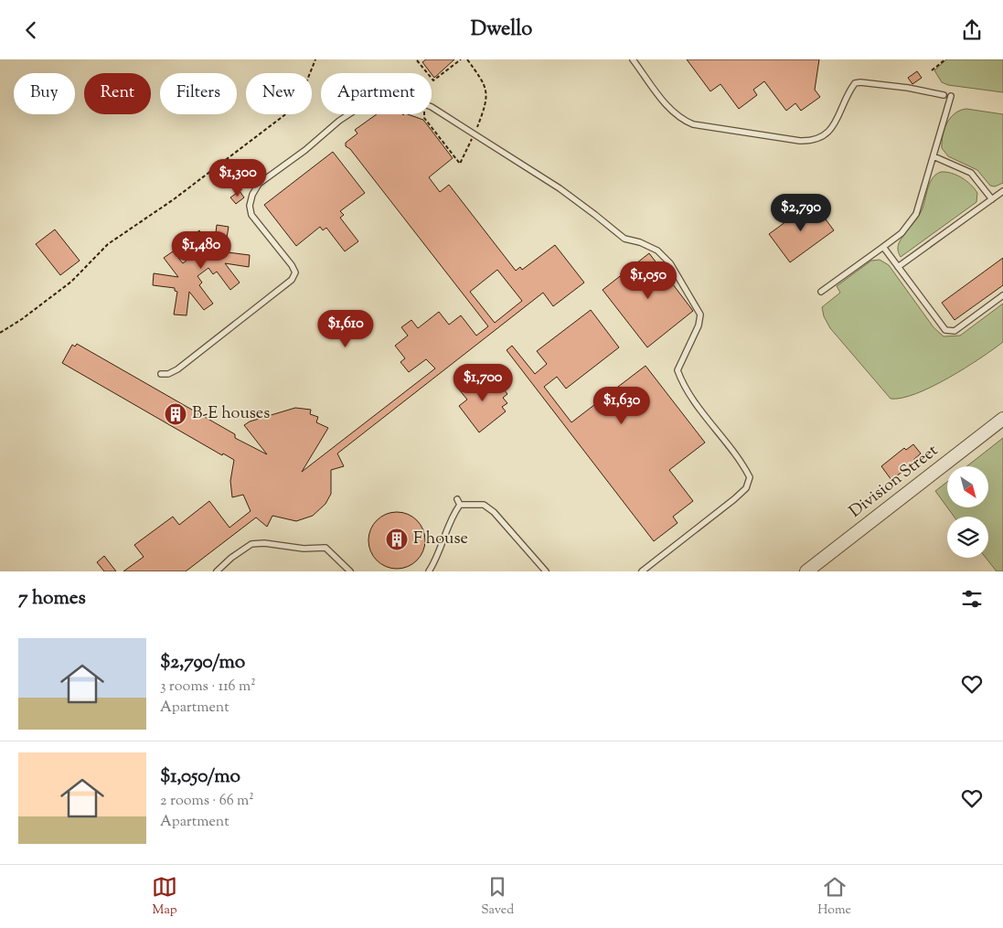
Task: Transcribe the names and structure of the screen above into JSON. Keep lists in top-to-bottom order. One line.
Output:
{"streets":{"street":["Division Street"]},"places":{"building":["B-E houses","F house"]},"north":"bottom right","page":{"header":"Dwello","chip":["Buy","Rent","Filters","New","Apartment"],"price":["$1,300","$2,790","$1,480","$1,050","$1,610","$1,700","$1,630"],"heading":"7 homes","list":[{"name":"$2,790/mo","note":"3 rooms · 116 m² · Apartment"},{"name":"$1,050/mo","note":"2 rooms · 66 m² · Apartment"}],"tabs":["Map","Saved","Home"]}}
